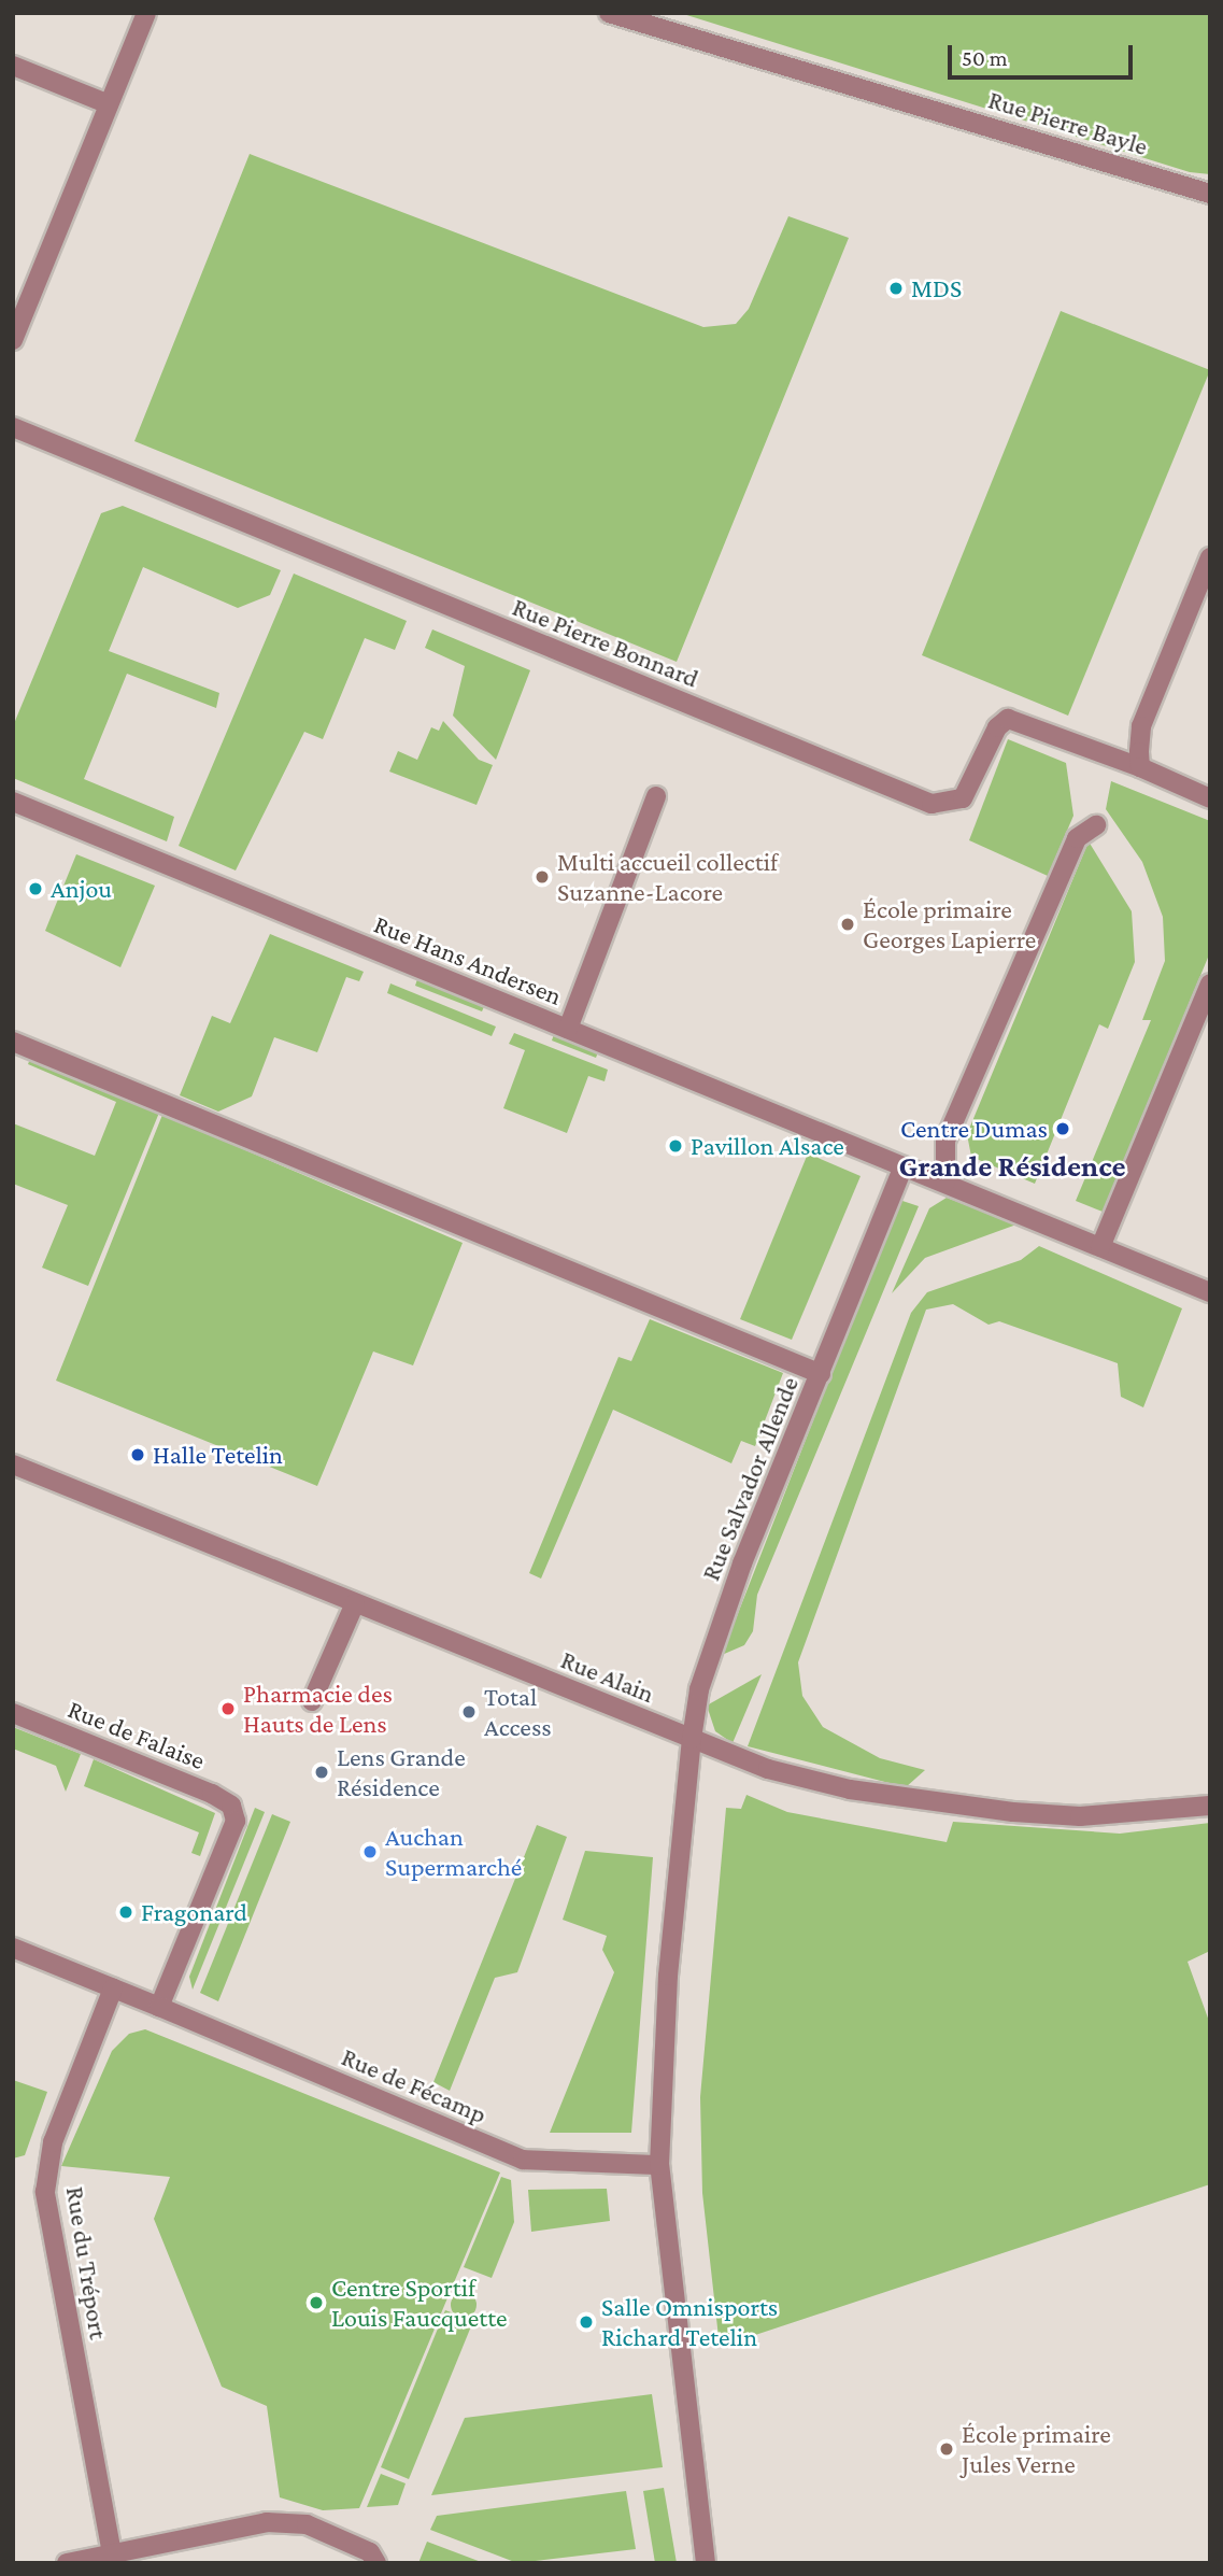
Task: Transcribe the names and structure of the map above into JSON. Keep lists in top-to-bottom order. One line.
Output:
{"streets":{"street":["Rue Pierre Bayle","Rue Pierre Bonnard","Rue Hans Andersen","Rue Salvador Allende","Rue Alain","Rue de Falaise","Rue de Fécamp","Rue du Tréport"]},"crossings":[["Rue Hans Andersen","Rue Salvador Allende"],["Rue Salvador Allende","Rue Alain"],["Rue Salvador Allende","Rue de Fécamp"],["Rue de Falaise","Rue de Fécamp"],["Rue de Fécamp","Rue du Tréport"]],"districts":["Grande Résidence"],"places":["MDS","Multi accueil collectif Suzanne-Lacore","Anjou","École primaire Georges Lapierre","Centre Dumas","Pavillon Alsace","Halle Tetelin","Pharmacie des Hauts de Lens","Total Access","Lens Grande Résidence","Auchan Supermarché","Fragonard","Centre Sportif Louis Faucquette","Salle Omnisports Richard Tetelin","École primaire Jules Verne"],"scale_bar":"50 m"}
